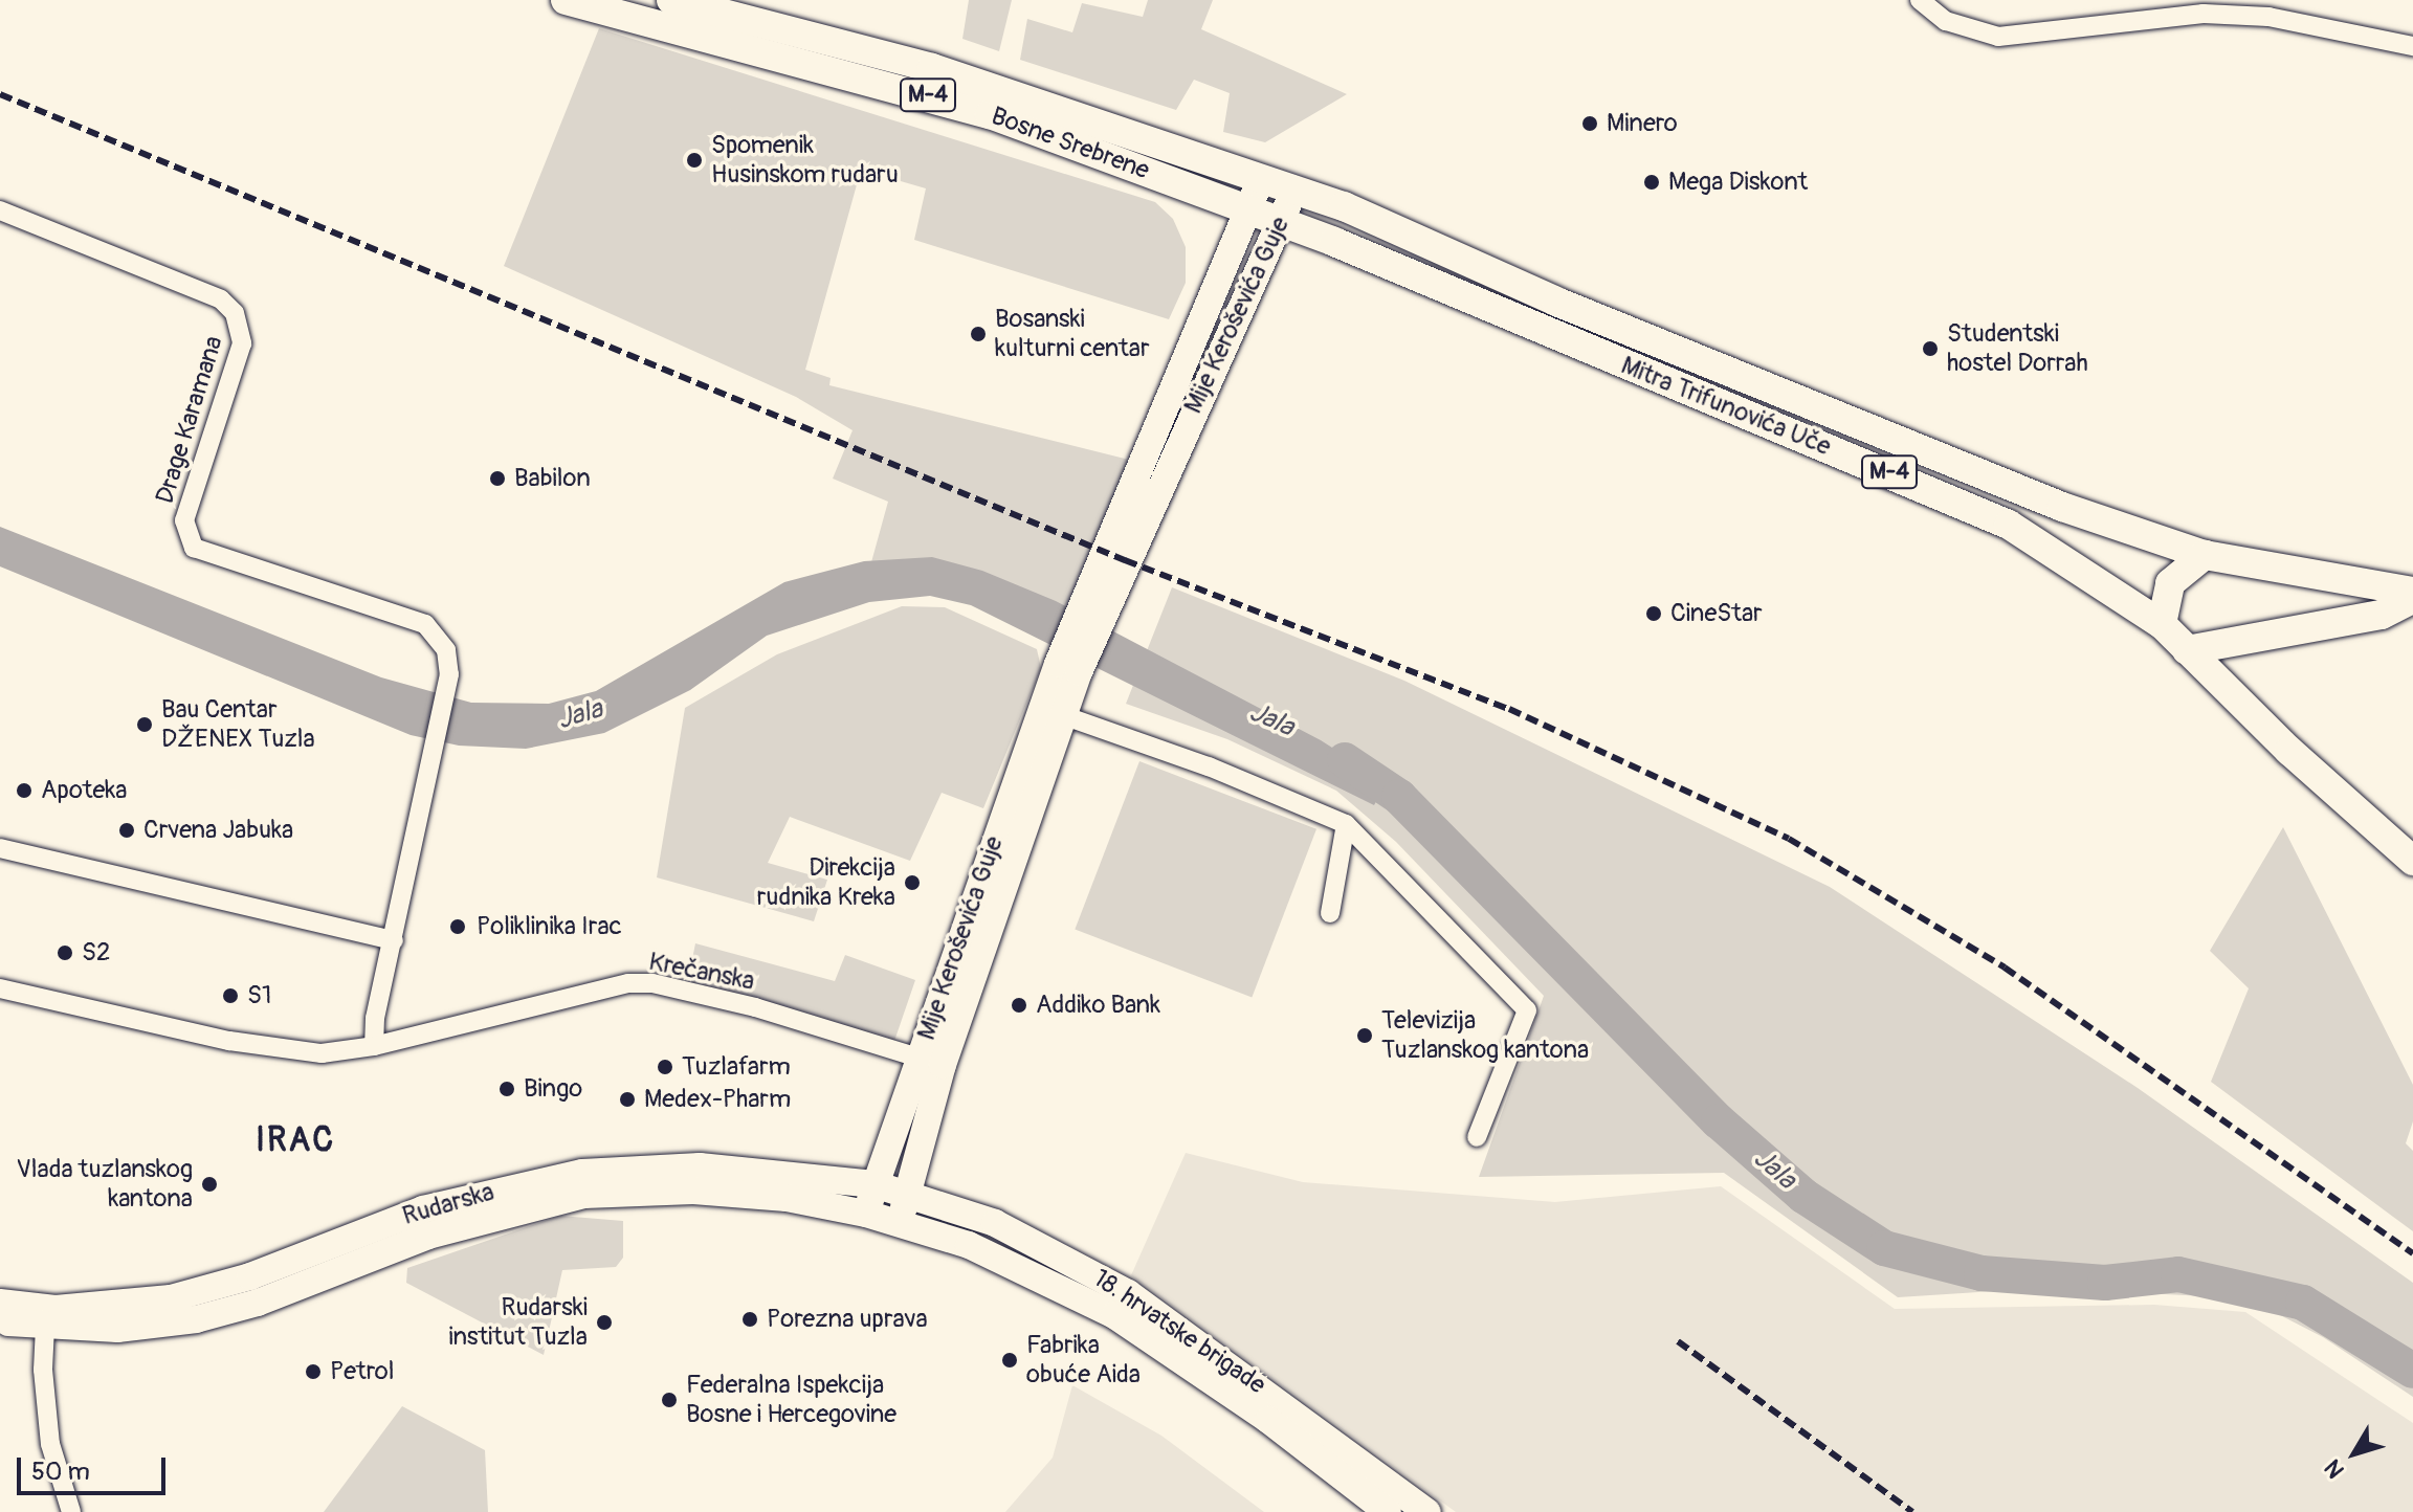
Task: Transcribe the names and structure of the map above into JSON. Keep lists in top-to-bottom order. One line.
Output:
{"streets":{"main road":["M-4","Bosne Srebrene","Mije Keroševića Guje","Mitra Trifunovića Uče","Rudarska","18. hrvatske brigade"],"street":["Drage Karamana","Krečanska"]},"crossings":[["Bosne Srebrene","Mije Keroševića Guje"],["Bosne Srebrene","Mitra Trifunovića Uče"],["Mije Keroševića Guje","Mitra Trifunovića Uče"],["Mije Keroševića Guje","Krečanska"],["Mije Keroševića Guje","Rudarska"],["Mije Keroševića Guje","18. hrvatske brigade"],["Rudarska","18. hrvatske brigade"]],"districts":["IRAC"],"water":["Jala"],"places":["Minero","Spomenik Husinskom rudaru","Mega Diskont","Bosanski kulturni centar","Studentski hostel Dorrah","Babilon","CineStar","Bau Centar DŽENEX Tuzla","Apoteka","Crvena Jabuka","Direkcija rudnika Kreka","Poliklinika Irac","S2","S1","Addiko Bank","Televizija Tuzlanskog kantona","Tuzlafarm","Bingo","Medex-Pharm","Vlada tuzlanskog kantona","Porezna uprava","Rudarski institut Tuzla","Fabrika obuće Aida","Petrol","Federalna Ispekcija Bosne i Hercegovine"],"scale_bar":"50 m","north":"bottom left"}
